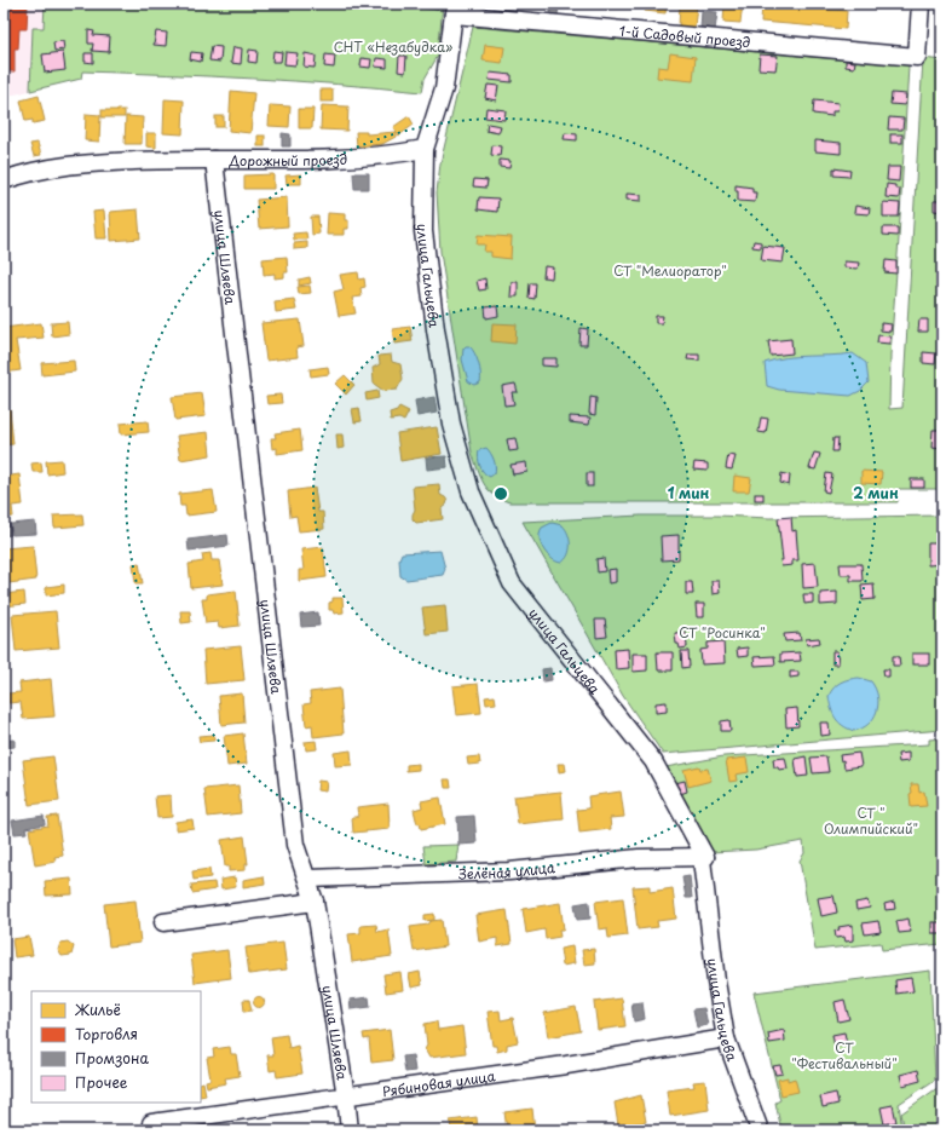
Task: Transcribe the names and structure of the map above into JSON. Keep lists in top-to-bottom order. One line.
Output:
{"streets":{"street":["1-й Садовый проезд","Дорожный проезд","улица Шляева","улица Гальцева","Зелёная улица","Рябиновая улица"]},"crossings":[["Дорожный проезд","улица Шляева"],["Дорожный проезд","улица Гальцева"],["улица Шляева","Зелёная улица"],["улица Шляева","Рябиновая улица"],["улица Гальцева","Зелёная улица"],["улица Гальцева","Рябиновая улица"]],"parks":["СНТ «Незабудка»","СТ \"Мелиоратор\"","СТ \"Росинка\"","СТ \" Олимпийский\"","СТ \"Фестивальный\""],"legend":["Жильё","Торговля","Промзона","Прочее"],"rings":["1 мин","2 мин"]}
